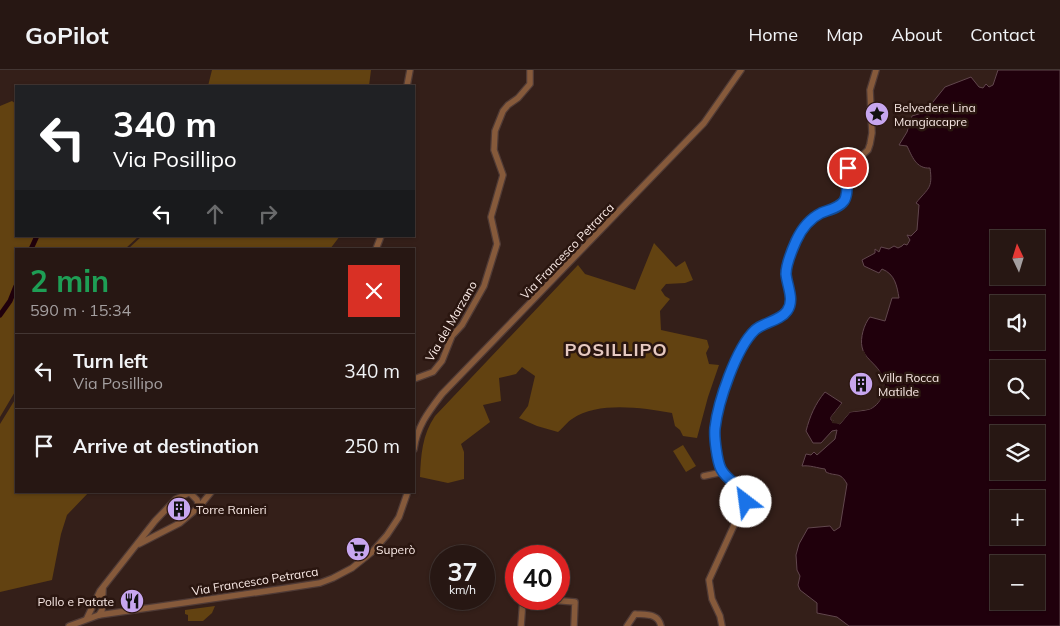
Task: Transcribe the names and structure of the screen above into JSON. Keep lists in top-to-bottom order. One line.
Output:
{"streets":{"street":["Via Francesco Petrarca","Via del Marzano"]},"districts":["POSILLIPO"],"places":{"place":["Belvedere Lina Mangiacapre"],"building":["Villa Rocca Matilde","Torre Ranieri"],"supermarket":["Superò"],"restaurant":["Pollo e Patate"]},"north":"top","page":{"header":"GoPilot","nav":["Home","Map","About","Contact"],"turn":["340 m","Via Posillipo"],"map_buttons":["+","−"],"heading":["2 min","590 m · 15:34"],"list":[{"name":"Turn left","note":"Via Posillipo","value":"340 m"},{"name":"Arrive at destination","value":"250 m"}],"speed":"37 km/h","limit":"40"}}
